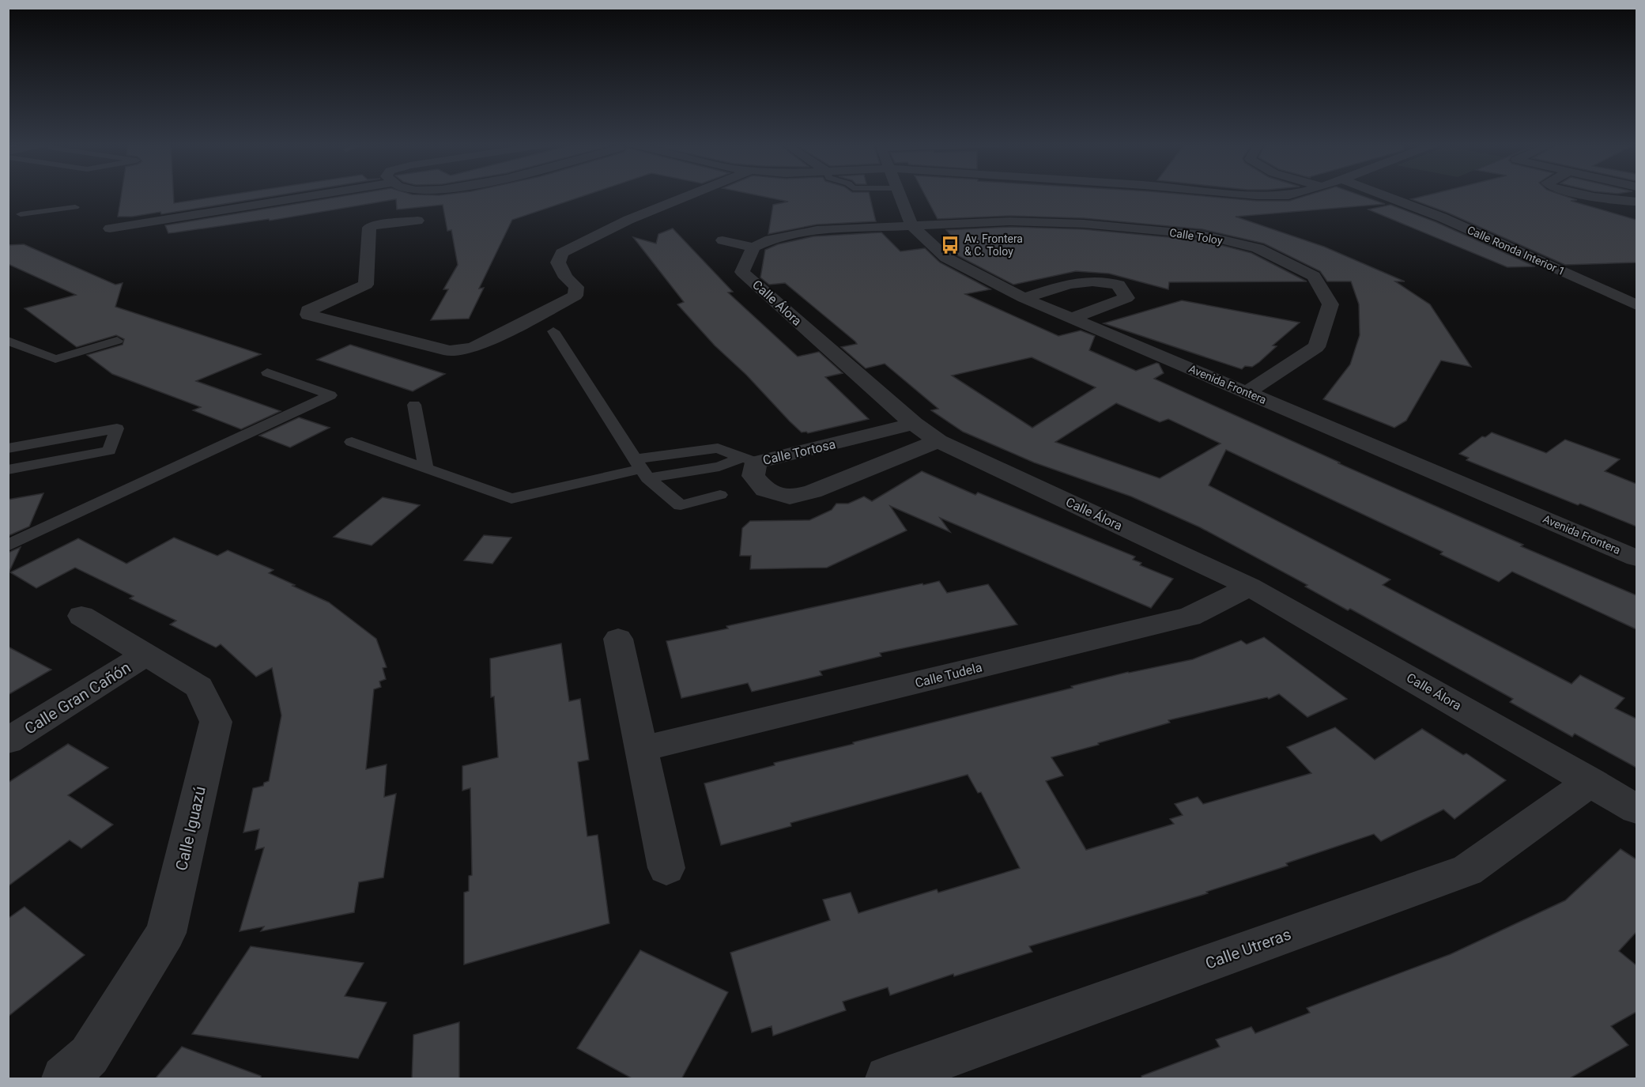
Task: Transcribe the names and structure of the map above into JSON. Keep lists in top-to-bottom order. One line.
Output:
{"streets":{"street":["Calle Toloy","Calle Ronda Interior 1","Calle Álora","Avenida Frontera","Calle Tortosa","Calle Tudela","Calle Gran Cañón","Calle Iguazú","Calle Utreras"]},"crossings":[["Calle Toloy","Avenida Frontera"],["Calle Álora","Calle Tortosa"],["Calle Álora","Calle Tudela"],["Calle Álora","Calle Utreras"],["Calle Gran Cañón","Calle Iguazú"]],"places":{"bus stop":["Av. Frontera & C. Toloy"]}}
